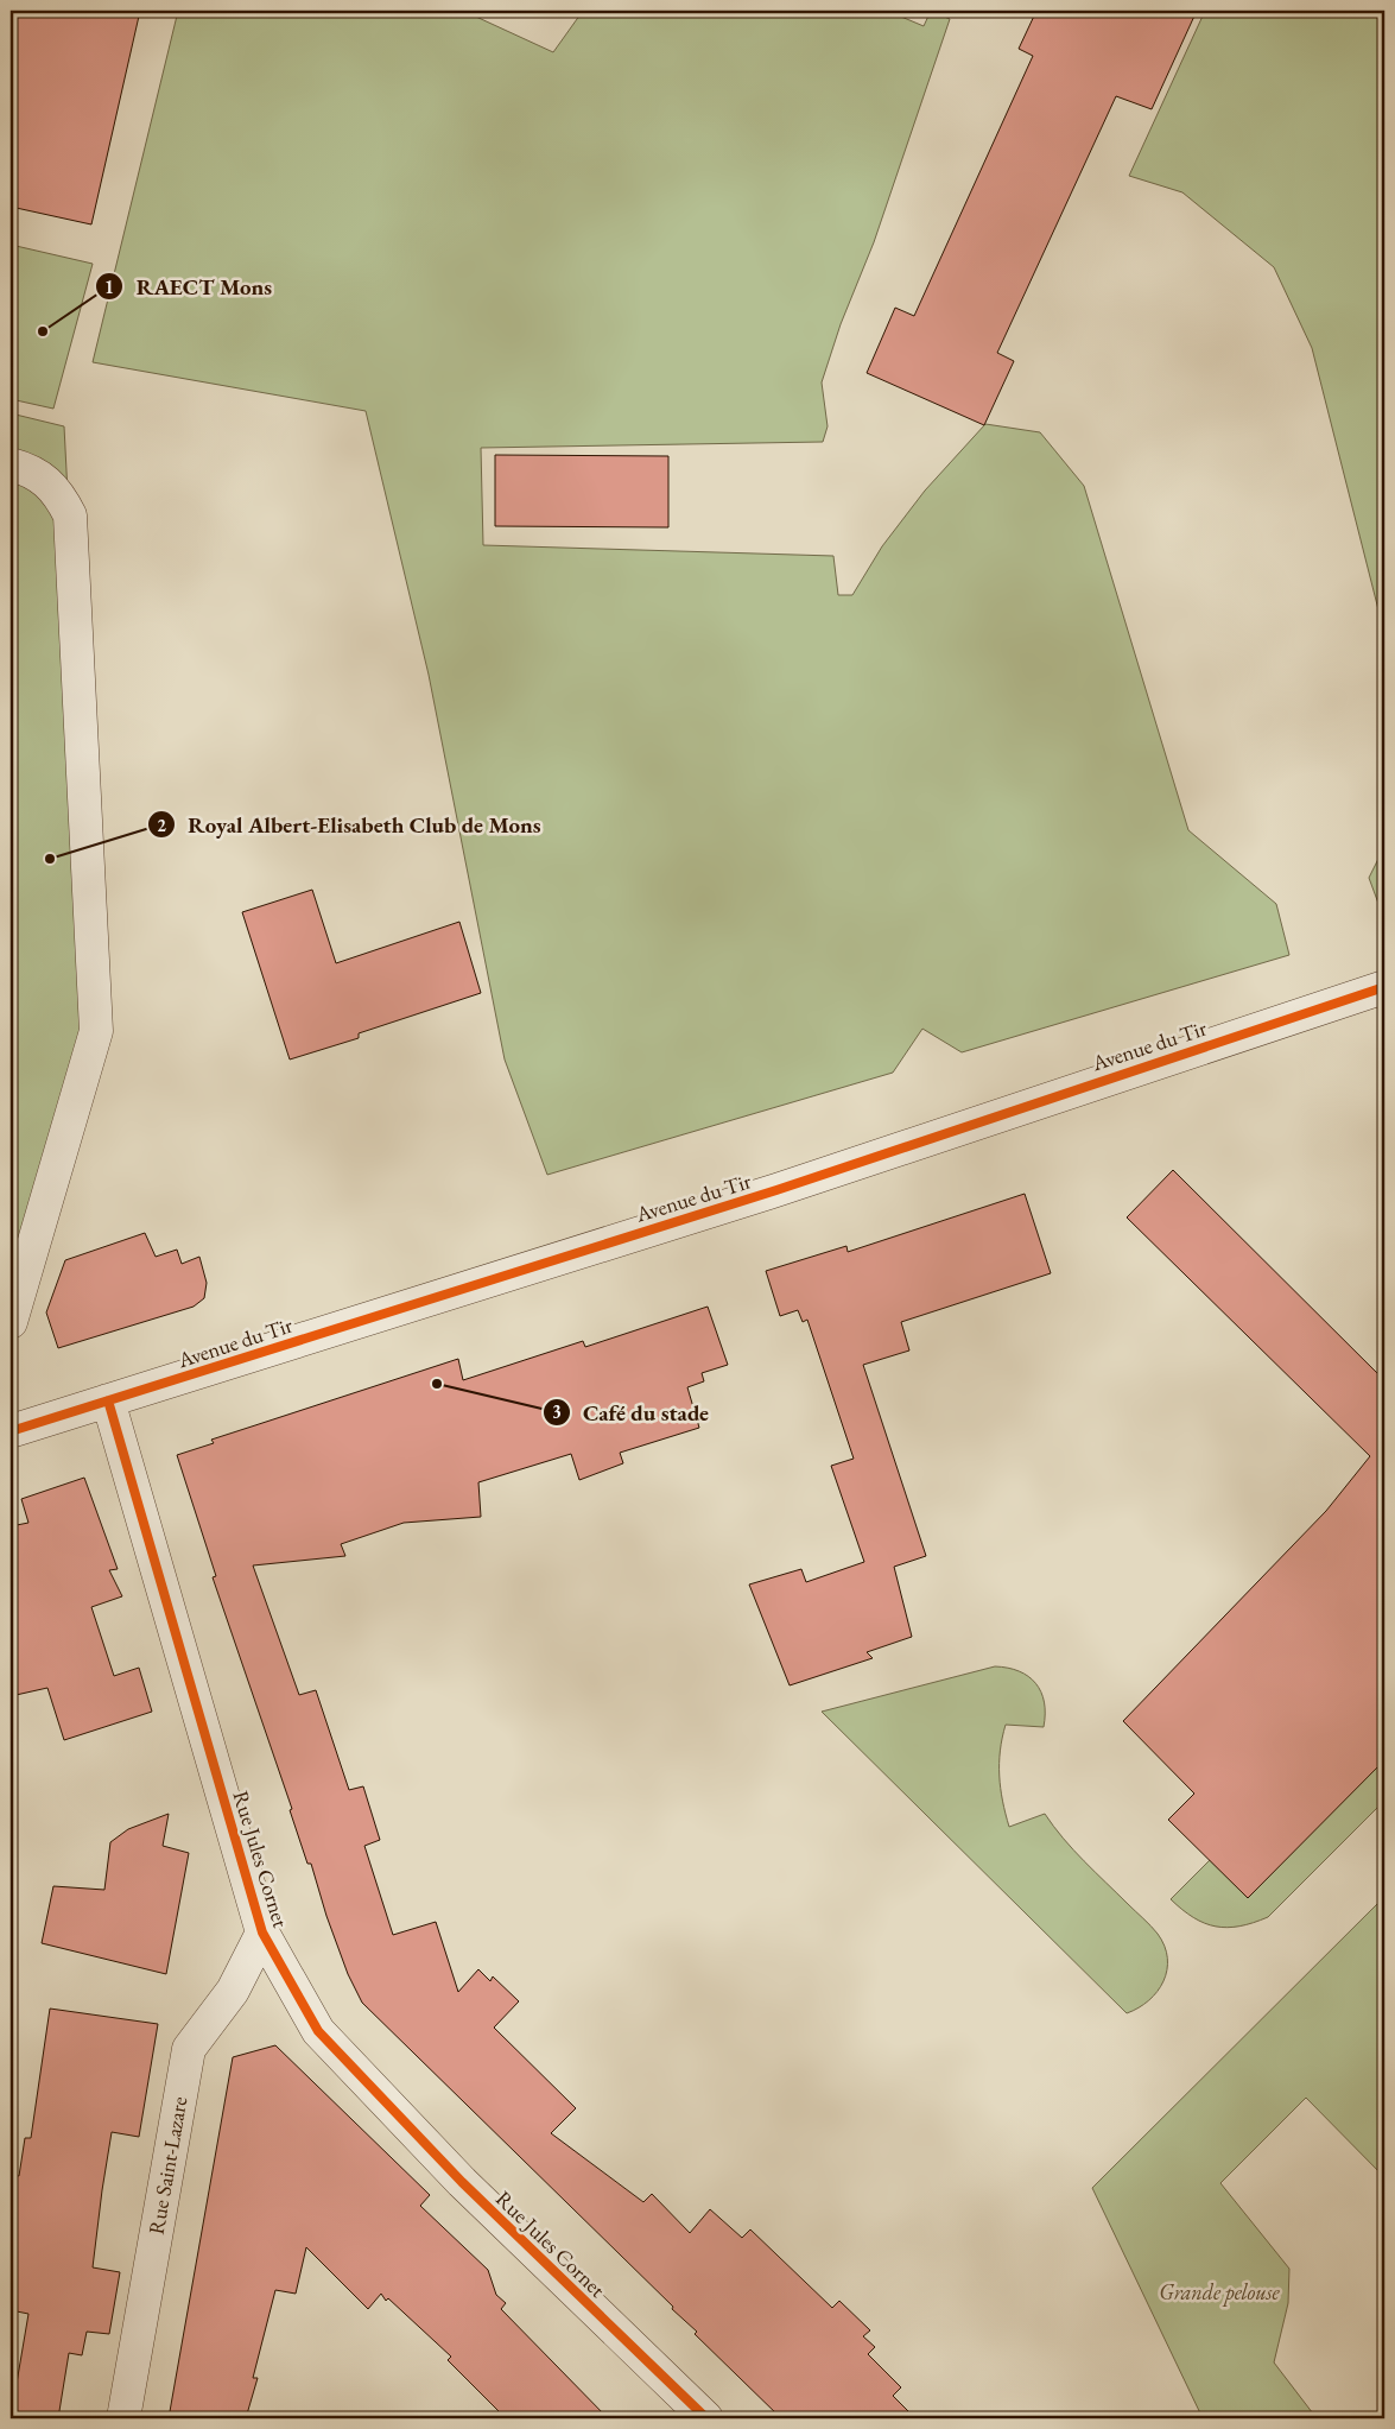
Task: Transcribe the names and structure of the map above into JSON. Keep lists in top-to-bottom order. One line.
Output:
{"streets":{"street":["Avenue du Tir","Rue Jules Cornet","Rue Saint-Lazare"]},"crossings":[["Avenue du Tir","Rue Jules Cornet"],["Rue Jules Cornet","Rue Saint-Lazare"]],"parks":["Grande pelouse"],"places":["RAECT Mons","Royal Albert-Elisabeth Club de Mons","Café du stade"]}
